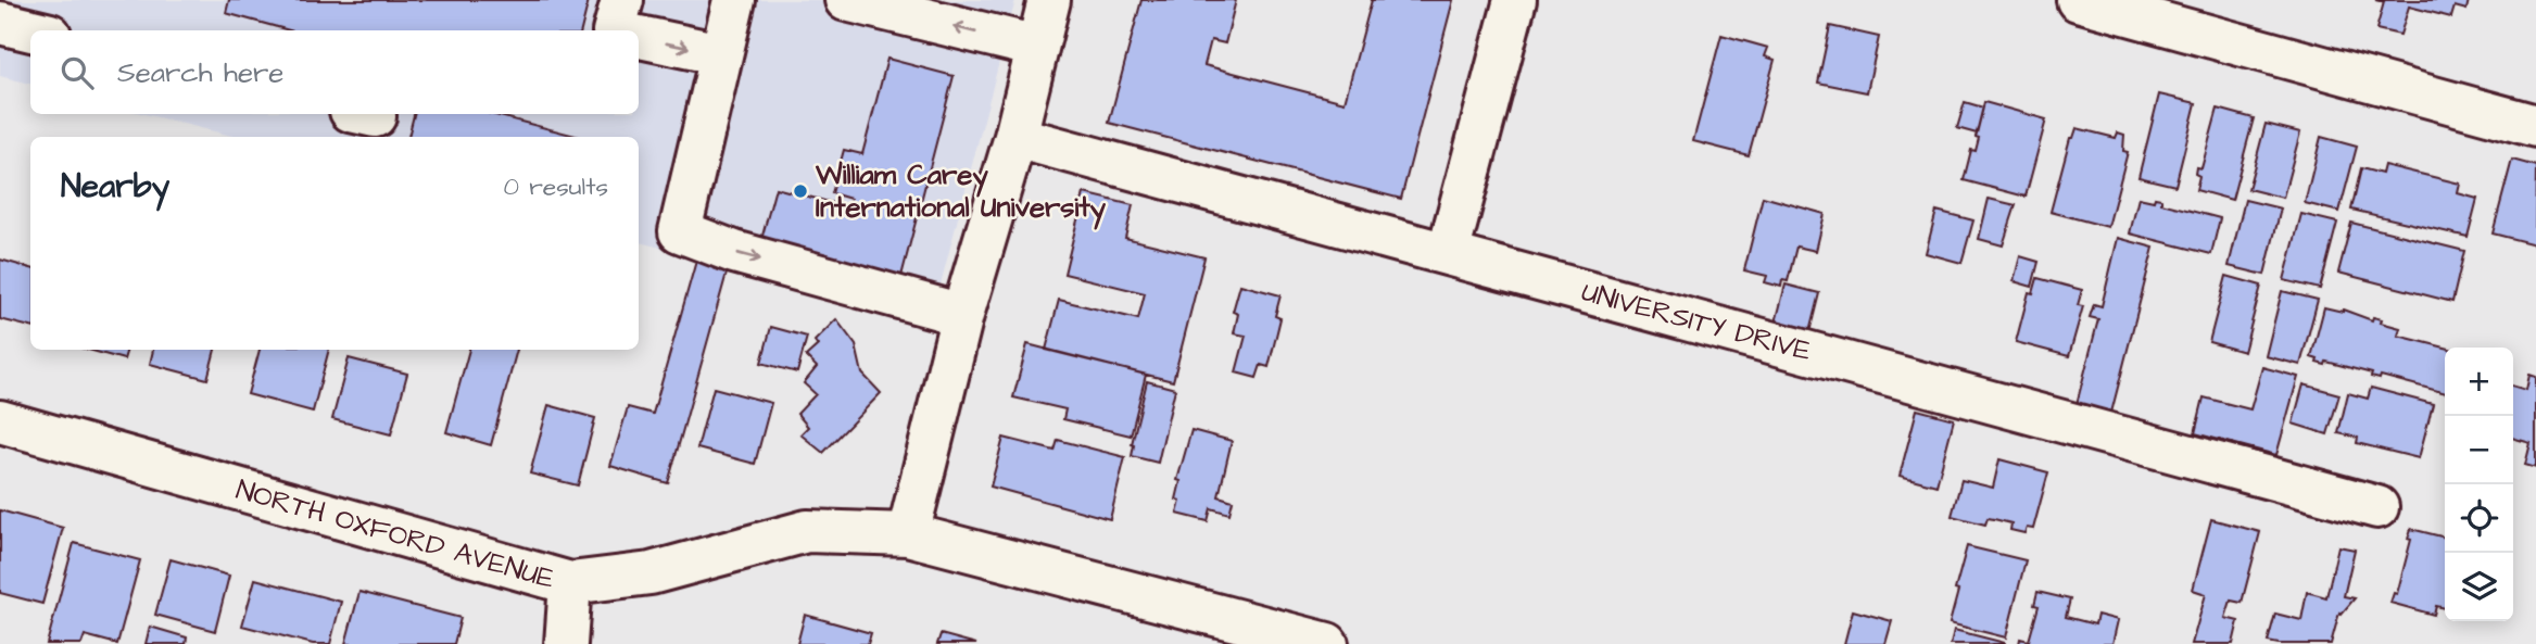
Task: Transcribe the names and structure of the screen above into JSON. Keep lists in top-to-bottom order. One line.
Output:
{"streets":{"street":["UNIVERSITY DRIVE","NORTH OXFORD AVENUE"]},"places":["William Carey International University"],"page":{"search":"Search here","heading":["Nearby","0 results"],"map_buttons":["+","−"]}}
